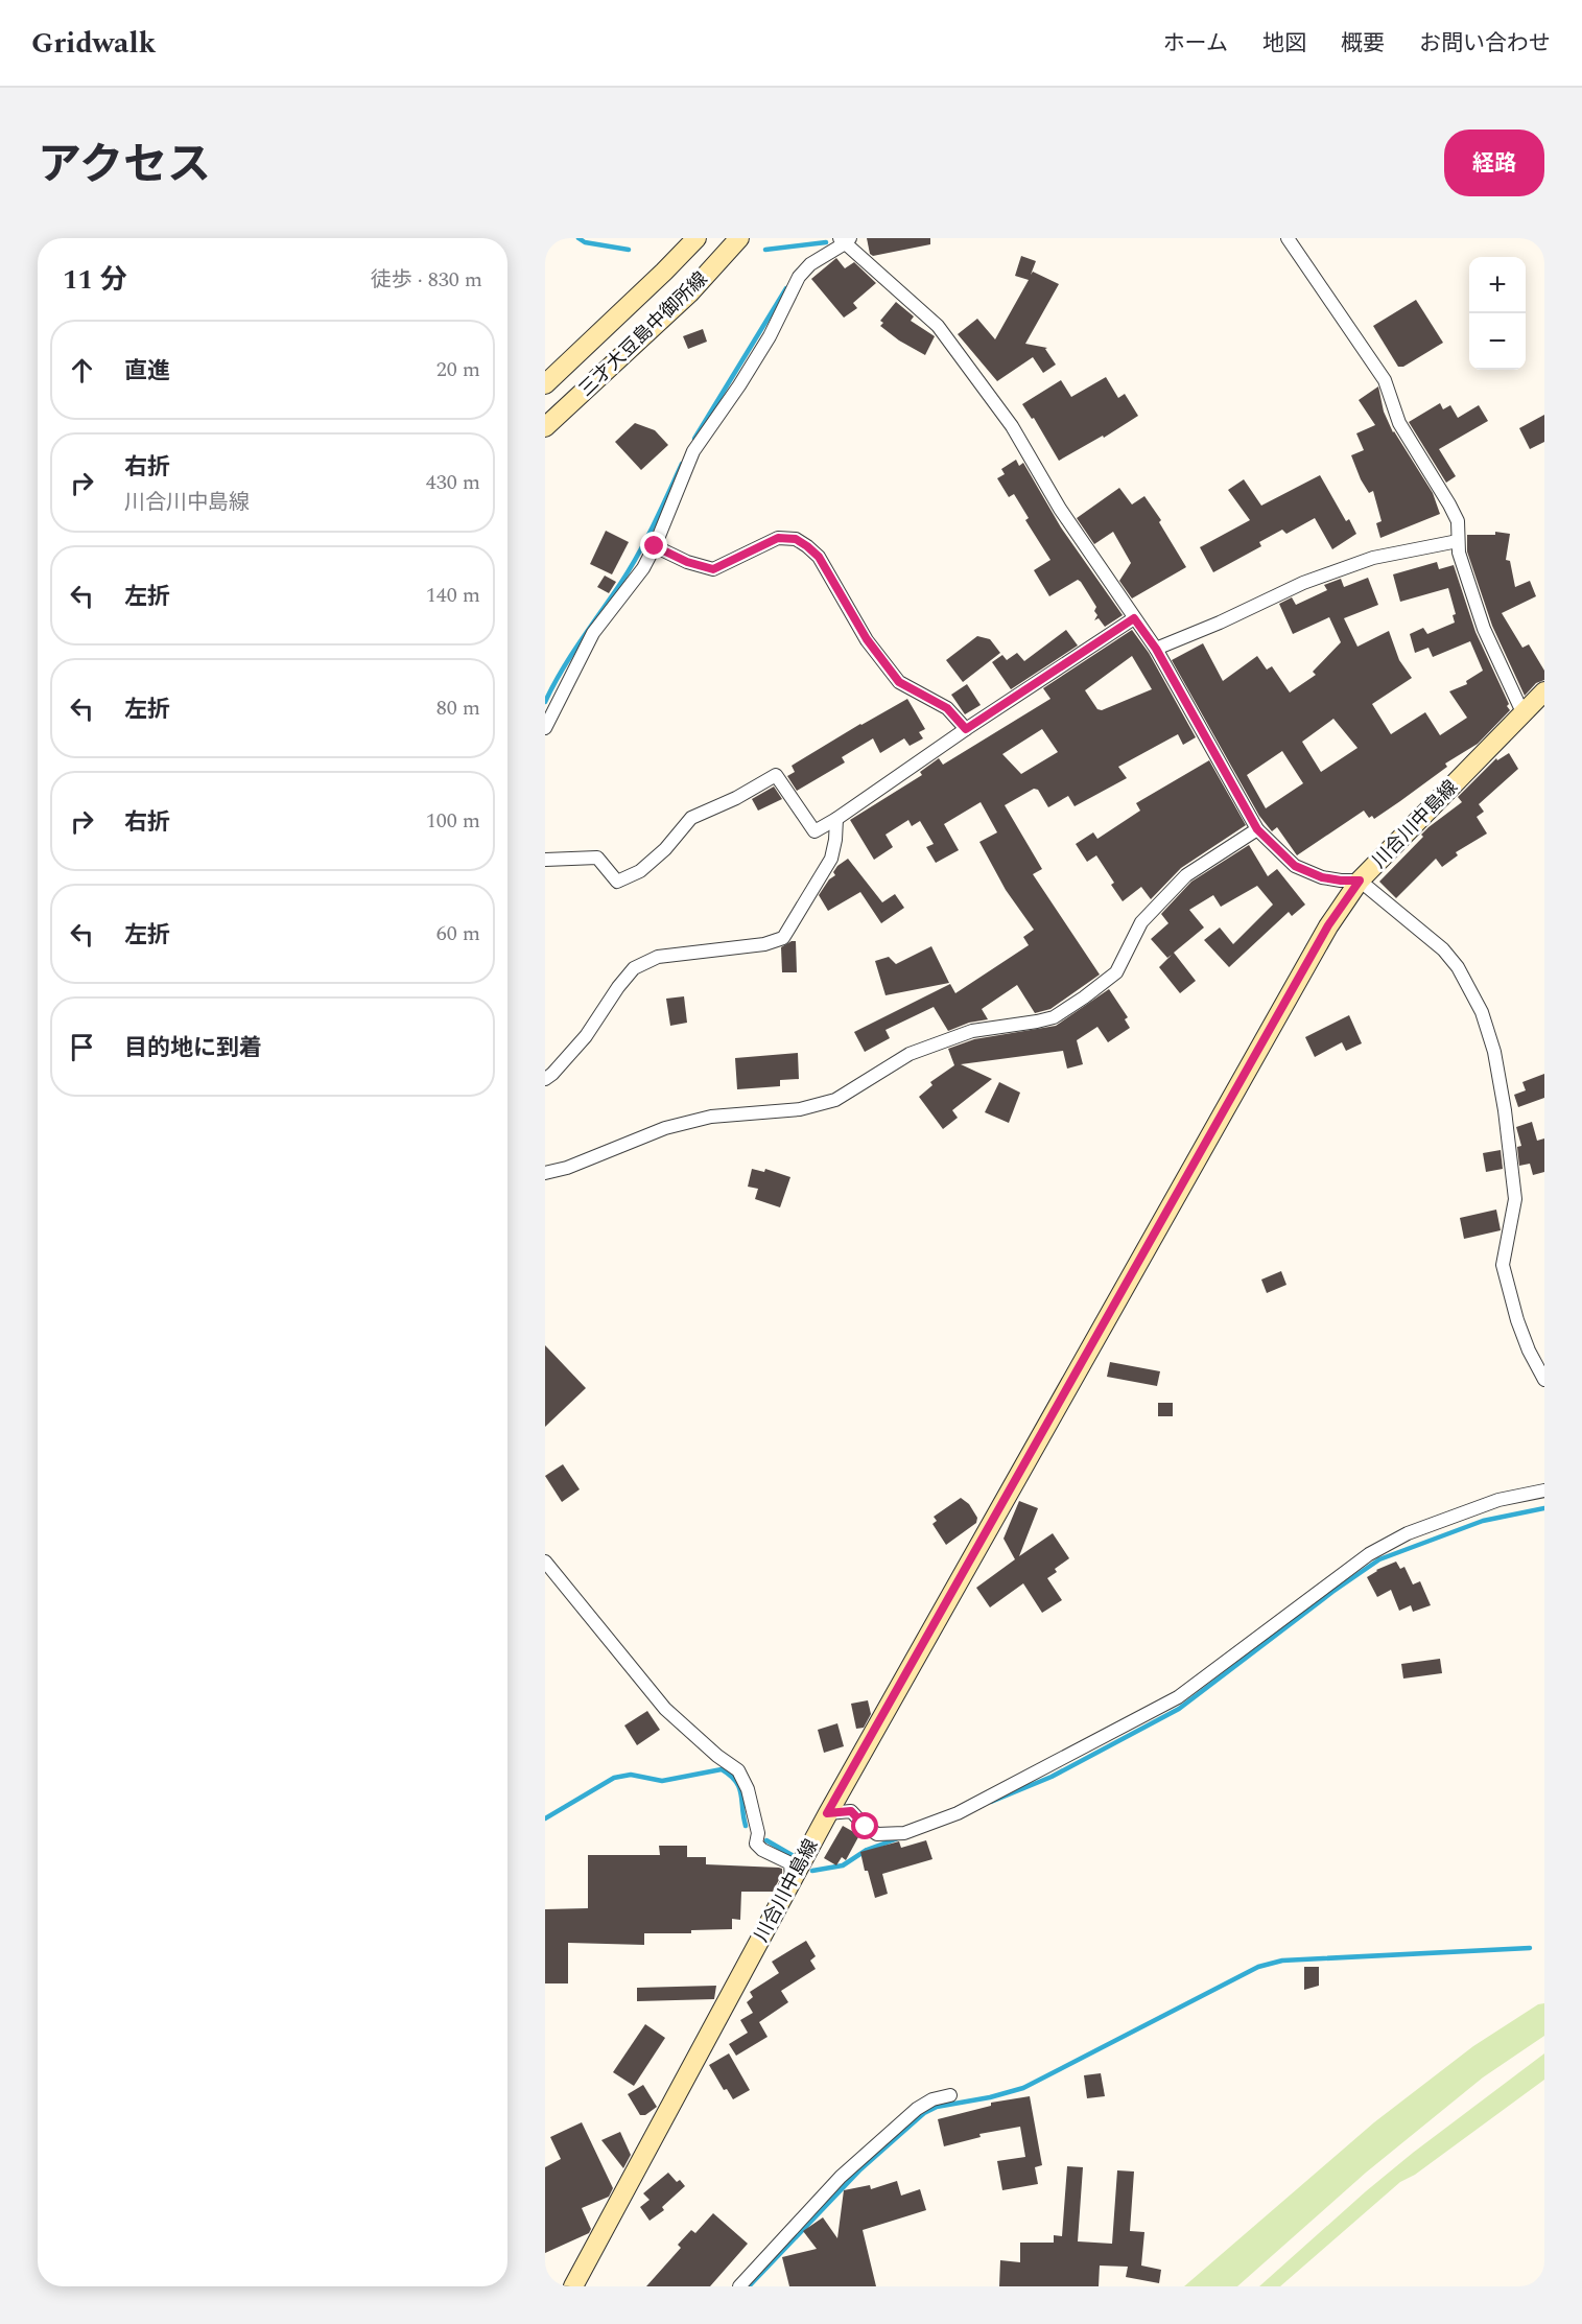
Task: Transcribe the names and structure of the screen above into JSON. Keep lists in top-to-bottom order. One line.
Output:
{"streets":{"main road":["三才大豆島中御所線","川合川中島線"]},"page":{"header":"Gridwalk","nav":["ホーム","地図","概要","お問い合わせ"],"title":"アクセス","buttons":"経路","heading":["11 分","徒歩 · 830 m"],"map_buttons":["+","−"],"list":[["直進","20 m"],["右折","川合川中島線","430 m"],["左折","140 m"],["左折","80 m"],["右折","100 m"],["左折","60 m"],"目的地に到着"]}}
